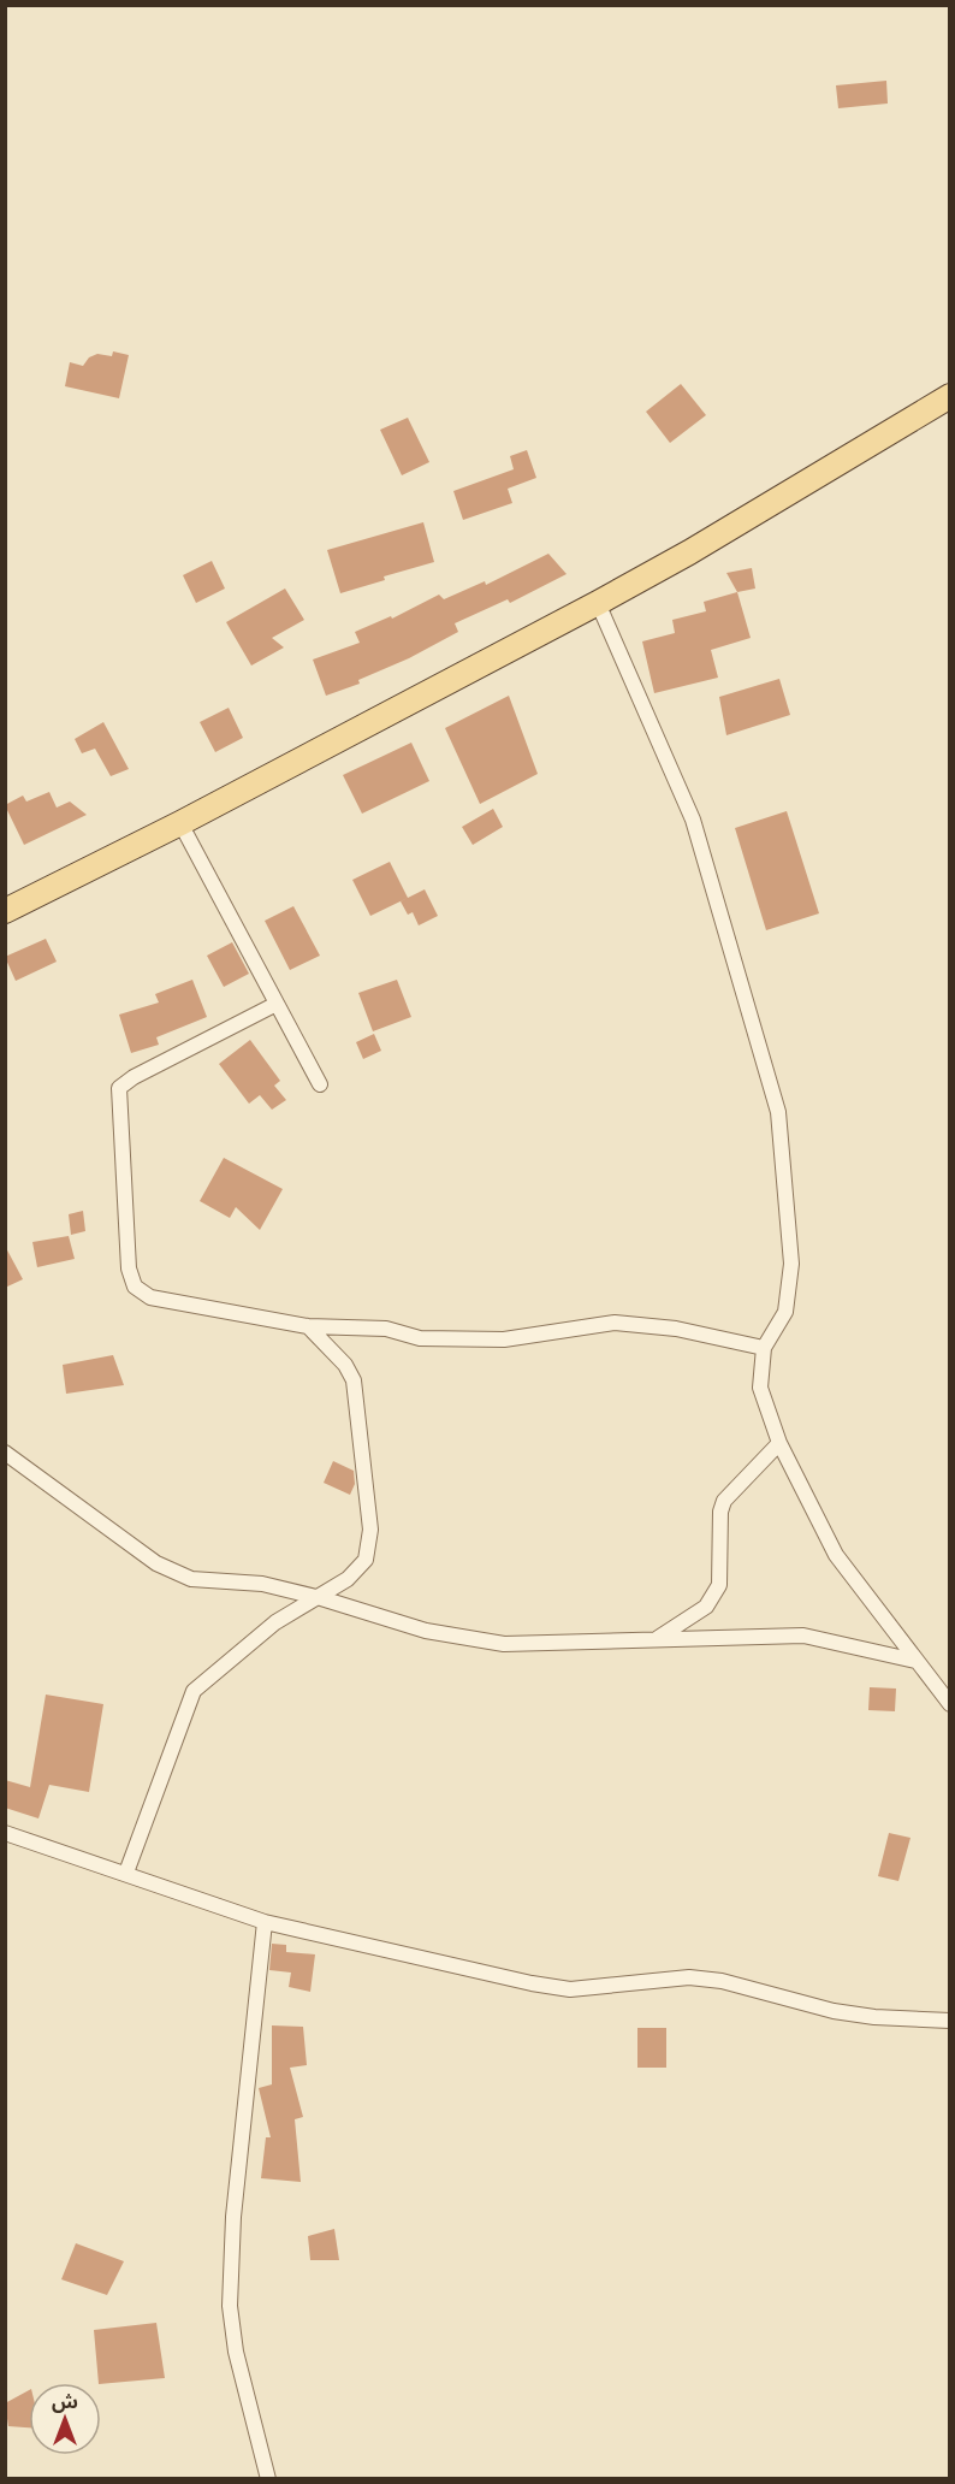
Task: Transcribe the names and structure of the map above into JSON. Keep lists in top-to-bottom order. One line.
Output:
{"north":"top"}
